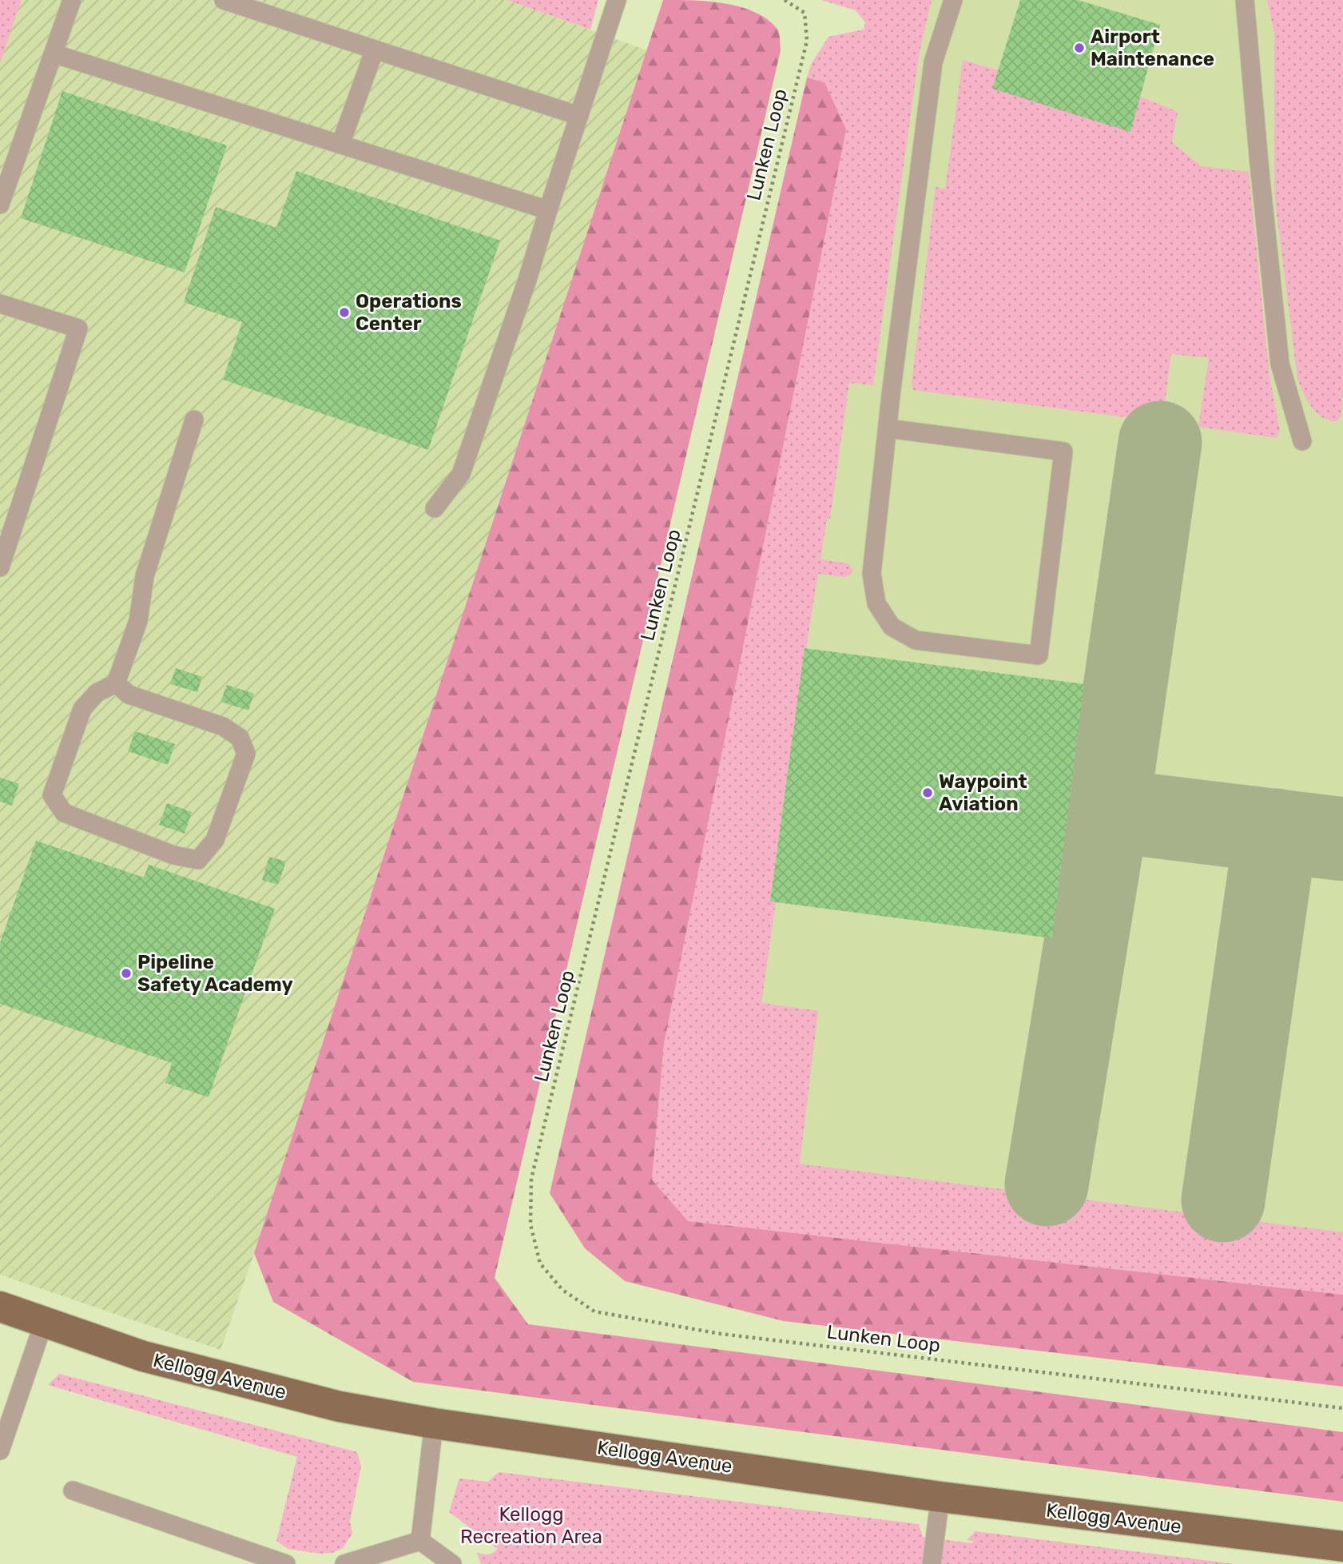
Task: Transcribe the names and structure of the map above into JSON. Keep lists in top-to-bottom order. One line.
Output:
{"streets":{"main road":["Kellogg Avenue"],"path":["Lunken Loop"]},"parks":["Kellogg Recreation Area"],"places":["Airport Maintenance","Operations Center","Waypoint Aviation","Pipeline Safety Academy"]}
